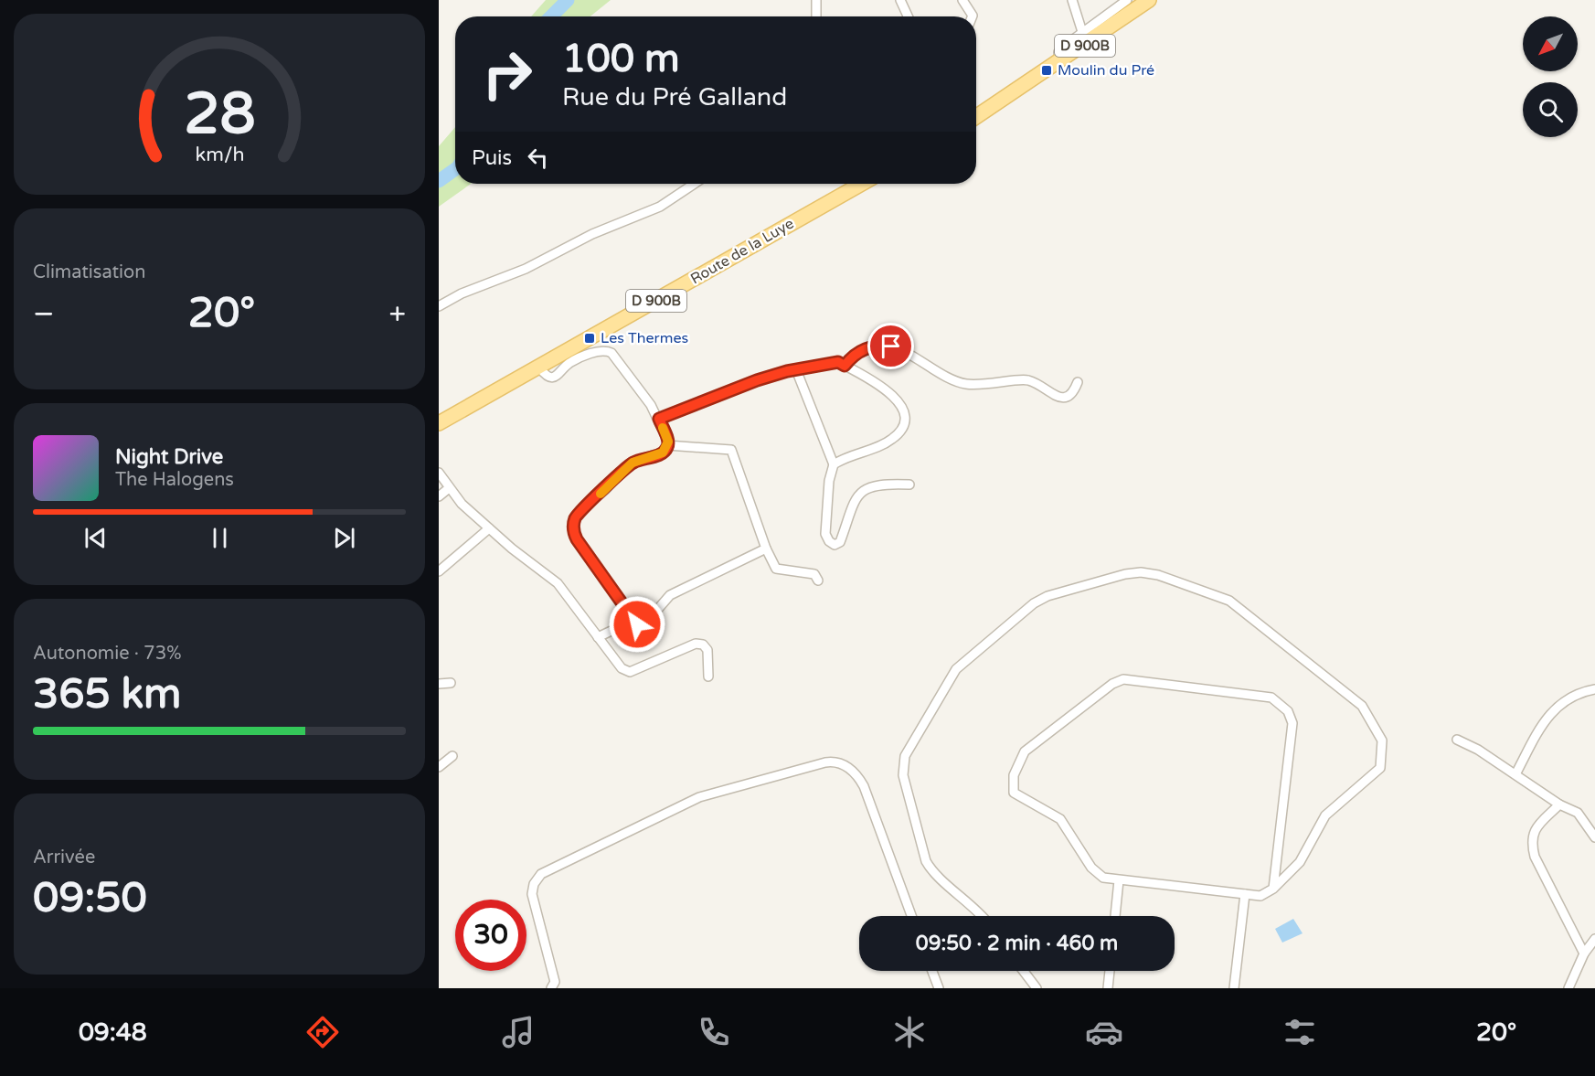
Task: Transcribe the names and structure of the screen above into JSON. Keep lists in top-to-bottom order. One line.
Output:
{"streets":{"main road":["D 900B","Route de la Luye"]},"places":{"transit":["Moulin du Pré","Les Thermes"]},"north":"bottom left","page":{"turn":["100 m","Rue du Pré Galland"],"then":"Puis","tile":["Climatisation",["Autonomie · 73%","365 km"],["Arrivée","09:50"]],"heat":["−","20°","+"],"song":["Night Drive","The Halogens"],"limit":"30","trip":"09:50 · 2 min · 460 m","tabs":["09:48","20°"],"gauge":["28","km/h"]}}
